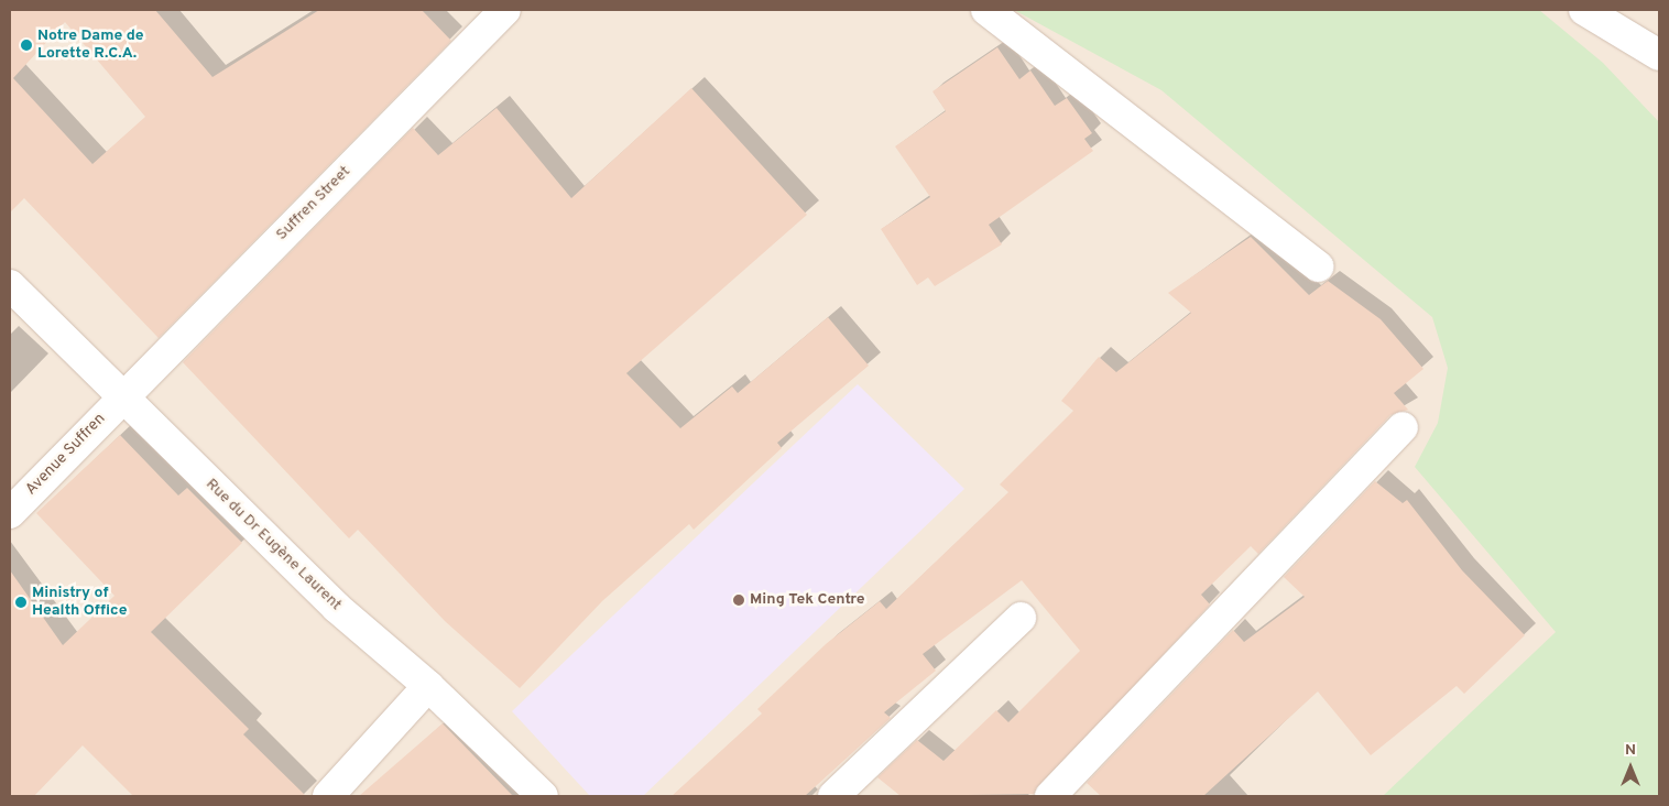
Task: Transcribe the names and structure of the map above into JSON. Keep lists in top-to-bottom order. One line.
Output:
{"streets":{"street":["Suffren Street","Avenue Suffren","Rue du Dr Eugène Laurent"]},"crossings":[["Suffren Street","Avenue Suffren"],["Suffren Street","Rue du Dr Eugène Laurent"],["Avenue Suffren","Rue du Dr Eugène Laurent"]],"places":["Notre Dame de Lorette R.C.A.","Ming Tek Centre","Ministry of Health Office"],"north":"top"}
